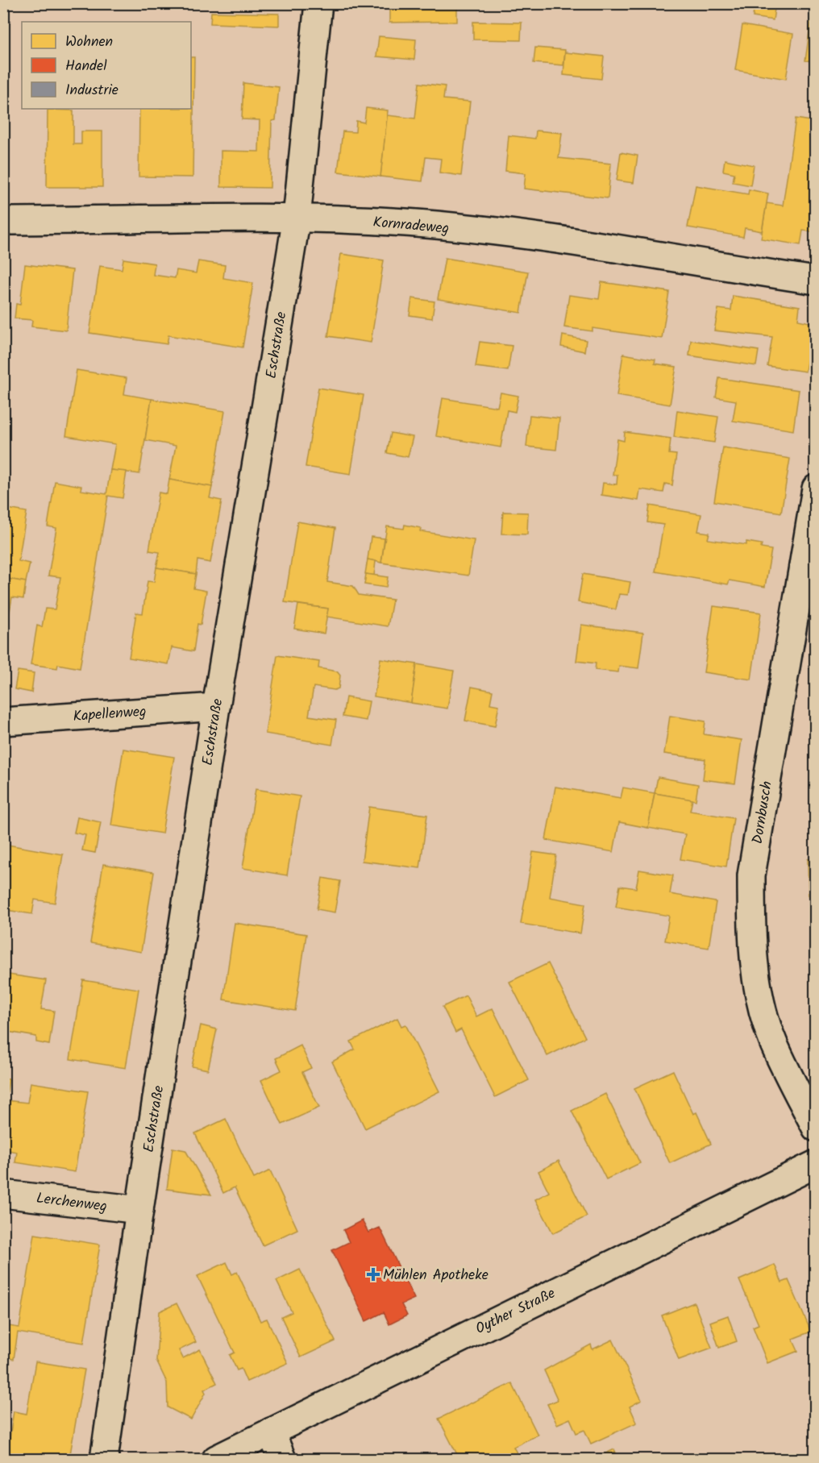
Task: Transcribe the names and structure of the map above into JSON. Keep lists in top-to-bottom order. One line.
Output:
{"streets":{"street":["Kornradeweg","Eschstraße","Kapellenweg","Dornbusch","Lerchenweg","Oyther Straße"]},"crossings":[["Kornradeweg","Eschstraße"],["Eschstraße","Kapellenweg"],["Eschstraße","Lerchenweg"]],"places":{"health":["Mühlen Apotheke"]},"legend":["Wohnen","Handel","Industrie"]}
